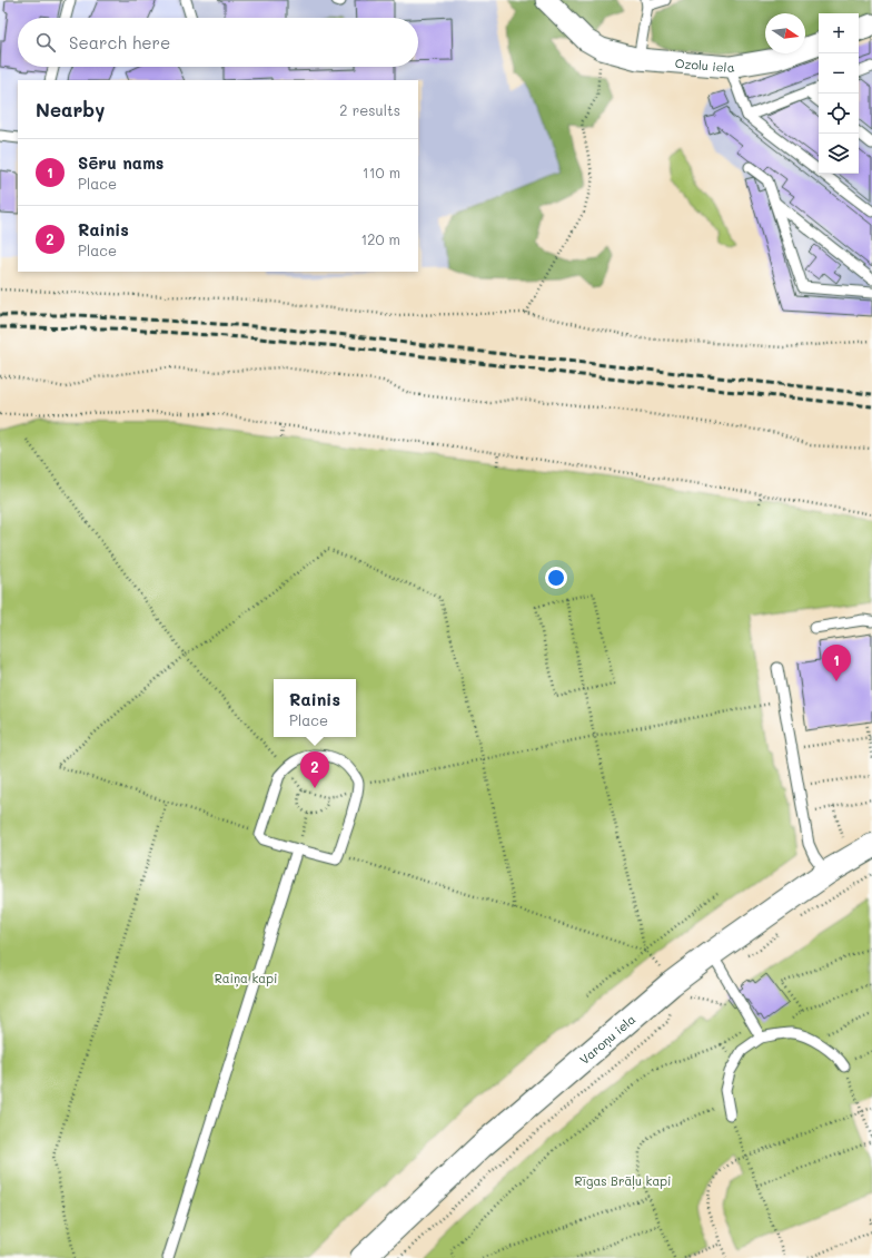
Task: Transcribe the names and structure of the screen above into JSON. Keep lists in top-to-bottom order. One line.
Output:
{"streets":{"street":["Ozolu iela","Varoņu iela"]},"parks":["Raiņa kapi","Rīgas Brāļu kapi"],"north":"right","page":{"map_buttons":["+","−"],"search":"Search here","heading":["Nearby","2 results"],"list":[{"mark":"1","name":"Sēru nams","note":"Place","value":"110 m"},{"mark":"2","name":"Rainis","note":"Place","value":"120 m"}],"pins":["1","2"],"popup":["Rainis","Place"]}}
